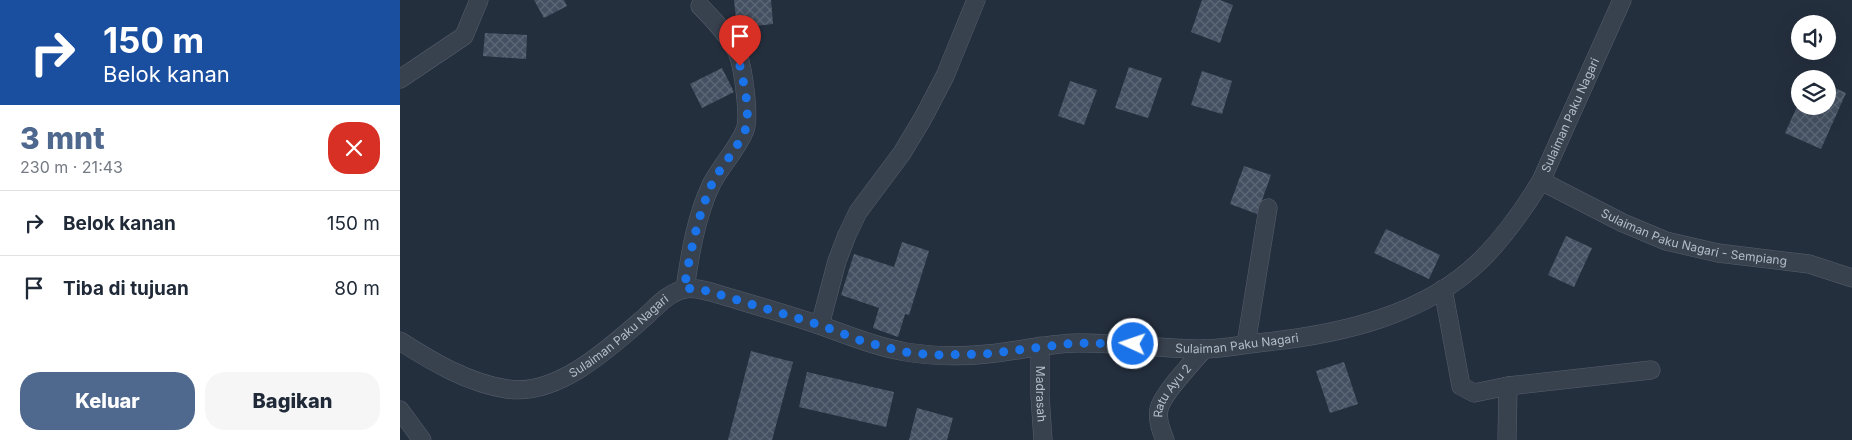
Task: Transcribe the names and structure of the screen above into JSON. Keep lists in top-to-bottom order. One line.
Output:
{"streets":{"street":["Sulaiman Paku Nagari","Sulaiman Paku Nagari - Sempiang","Madrasah","Ratu Ayu 2"]},"crossings":[["Sulaiman Paku Nagari","Sulaiman Paku Nagari - Sempiang"],["Sulaiman Paku Nagari","Madrasah"],["Sulaiman Paku Nagari","Ratu Ayu 2"]],"page":{"turn":["150 m","Belok kanan"],"heading":["3 mnt","230 m · 21:43"],"list":[{"name":"Belok kanan","value":"150 m"},{"name":"Tiba di tujuan","value":"80 m"}],"buttons":["Keluar","Bagikan"]}}
